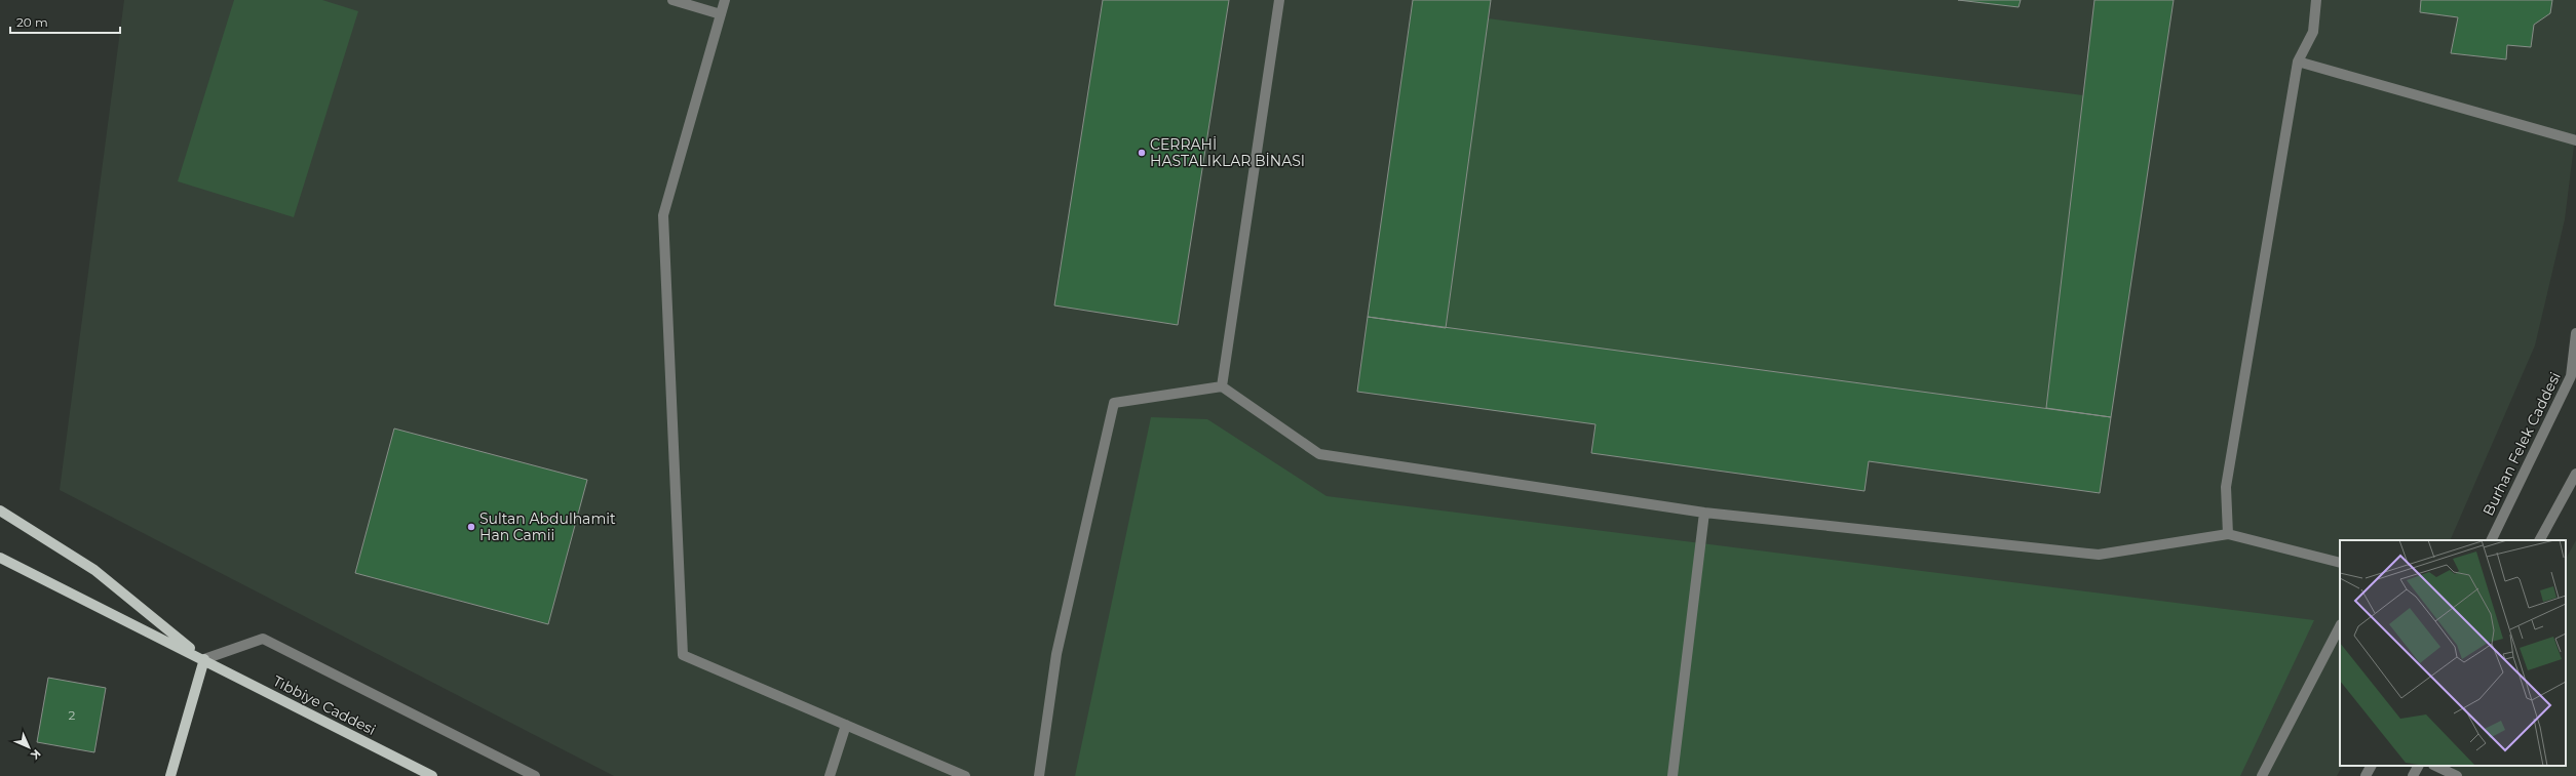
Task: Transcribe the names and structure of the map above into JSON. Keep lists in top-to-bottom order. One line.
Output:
{"streets":{"main road":["Tıbbiye Caddesi"],"street":["Burhan Felek Caddesi"]},"places":["CERRAHİ HASTALIKLAR BİNASI","Sultan Abdulhamit Han Camii"],"house_numbers":["2"],"scale_bar":"20 m","north":"bottom right"}
